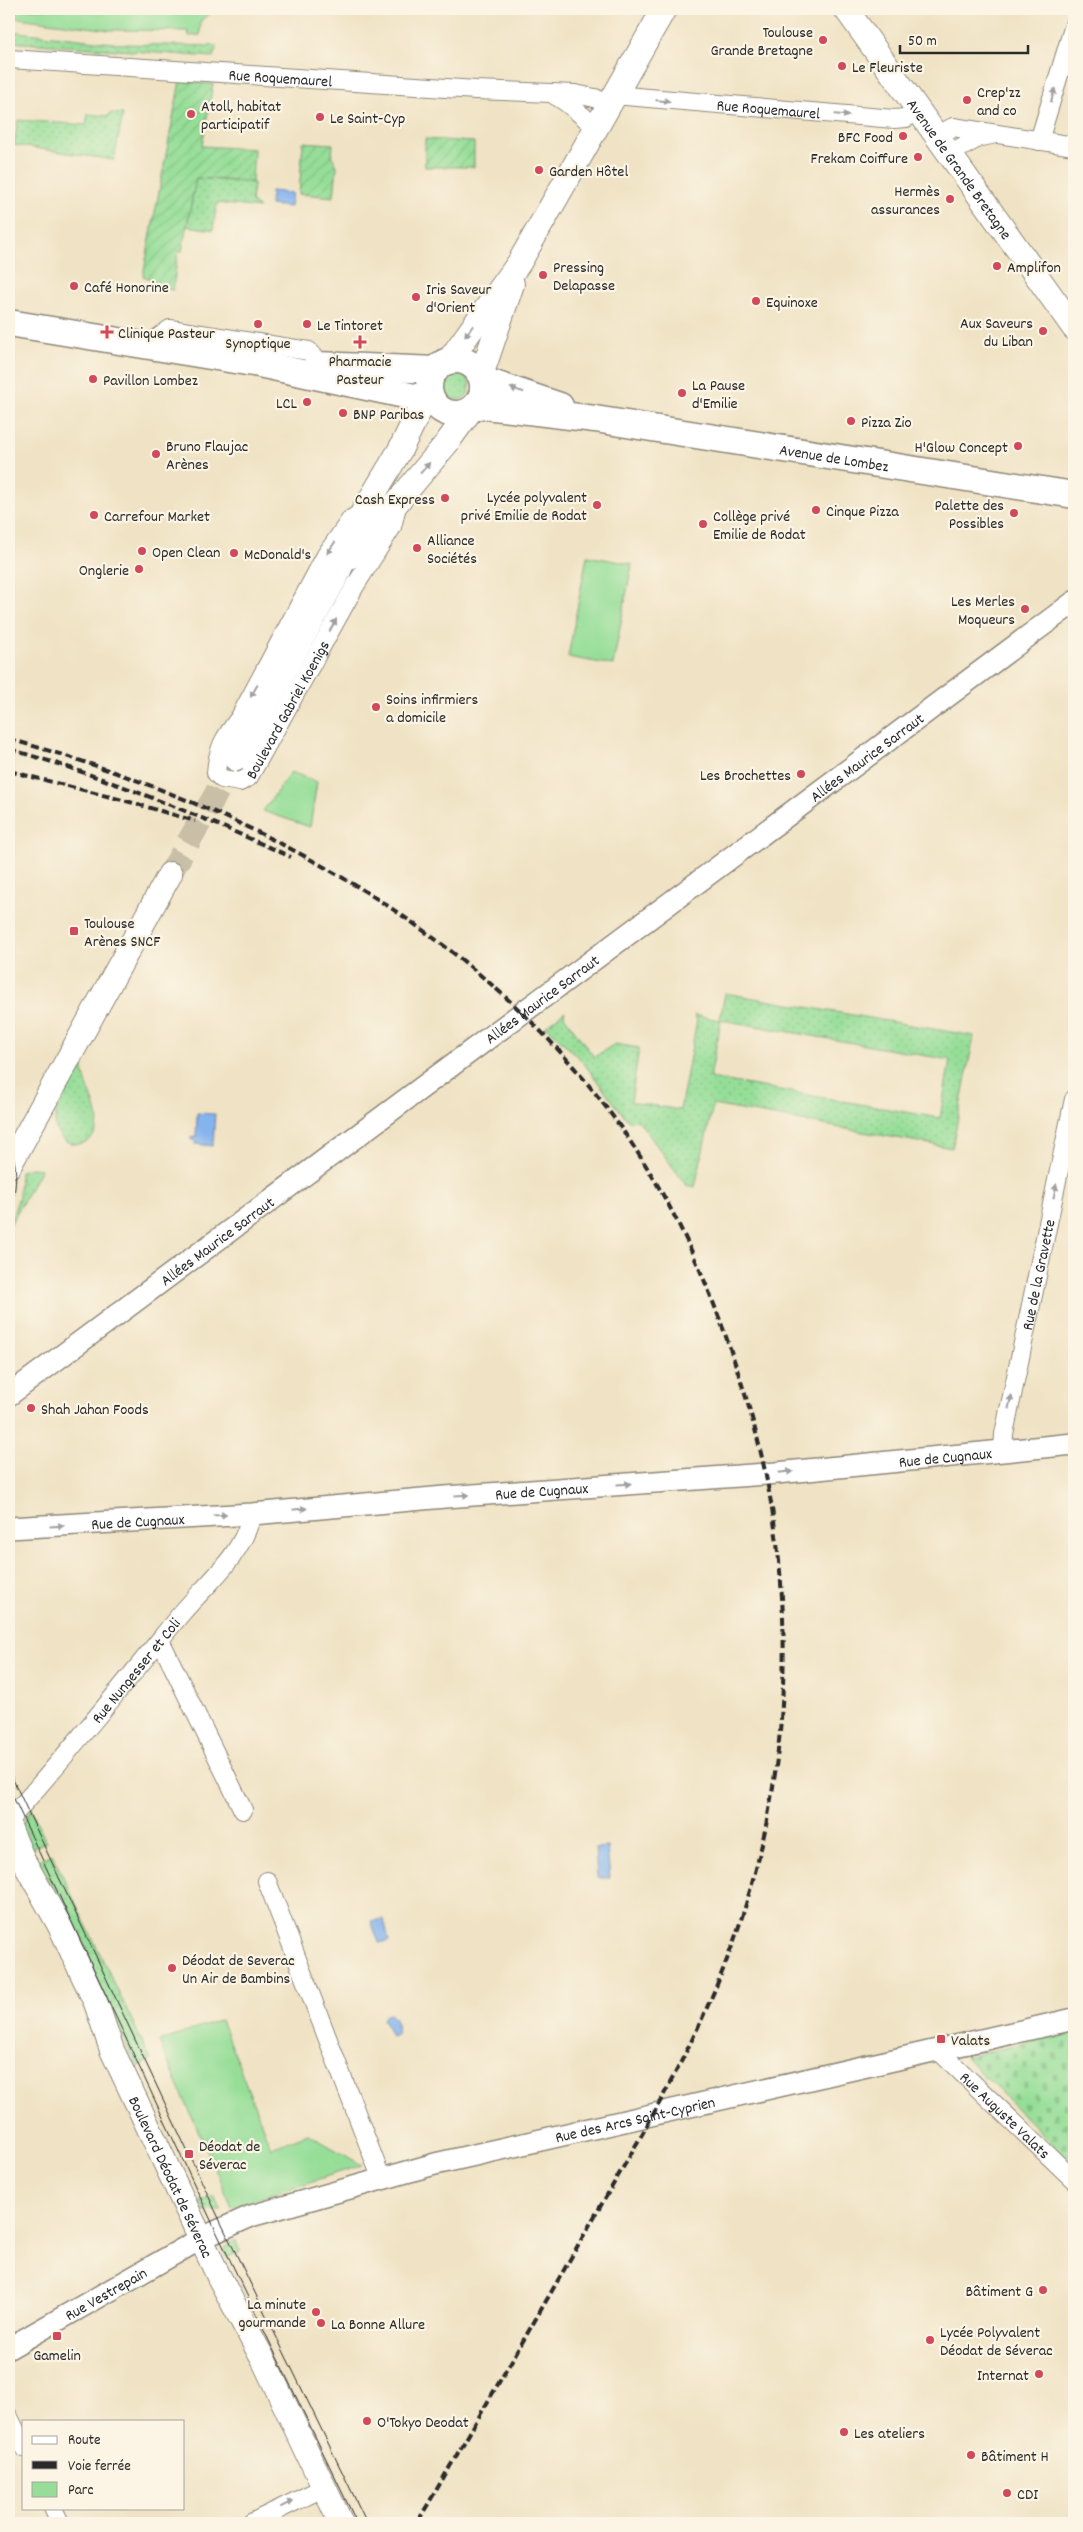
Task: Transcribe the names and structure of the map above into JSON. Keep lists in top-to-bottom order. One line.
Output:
{"streets":{"main road":["Avenue de Grande Bretagne","Avenue de Lombez","Boulevard Gabriel Koenigs","Boulevard Déodat de Séverac"],"street":["Rue Roquemaurel","Allées Maurice Sarraut","Rue de la Gravette","Rue de Cugnaux","Rue Nungesser et Coli","Rue Auguste Valats","Rue des Arcs Saint-Cyprien","Rue Vestrepain"]},"crossings":[["Rue Roquemaurel","Avenue de Grande Bretagne"],["Rue Roquemaurel","Boulevard Gabriel Koenigs"],["Avenue de Lombez","Boulevard Gabriel Koenigs"],["Rue de la Gravette","Rue de Cugnaux"],["Rue de Cugnaux","Rue Nungesser et Coli"],["Rue Auguste Valats","Rue des Arcs Saint-Cyprien"],["Rue des Arcs Saint-Cyprien","Boulevard Déodat de Séverac"],["Rue des Arcs Saint-Cyprien","Rue Vestrepain"],["Boulevard Déodat de Séverac","Rue Vestrepain"]],"one_way":["Rue de la Gravette","Rue de Cugnaux"],"places":{"other":["Toulouse Grande Bretagne","Le Fleuriste","Crep'zz and co","Atoll, habitat participatif","Le Saint-Cyp","BFC Food","Frekam Coiffure","Garden Hôtel","Hermès assurances","Amplifon","Pressing Delapasse","Café Honorine","Iris Saveur d'Orient","Equinoxe","Synoptique","Le Tintoret","Aux Saveurs du Liban","Pavillon Lombez","La Pause d'Emilie","LCL","BNP Paribas","Pizza Zio","H'Glow Concept","Bruno Flaujac Arènes","Cash Express","Lycée polyvalent privé Emilie de Rodat","Cinque Pizza","Palette des Possibles","Carrefour Market","Collège privé Emilie de Rodat","Alliance Sociétés","Open Clean","McDonald's","Onglerie","Les Merles Moqueurs","Soins infirmiers a domicile","Les Brochettes","Shah Jahan Foods","Déodat de Severac Un Air de Bambins","Bâtiment G","La minute gourmande","La Bonne Allure","Lycée Polyvalent Déodat de Séverac","Internat","O'Tokyo Deodat","Les ateliers","Bâtiment H","CDI"],"health":["Clinique Pasteur","Pharmacie Pasteur"],"transit":["Toulouse Arènes SNCF","Valats","Déodat de Séverac","Gamelin"]},"legend":["Route","Voie ferrée","Parc"],"scale_bar":"50 m"}
